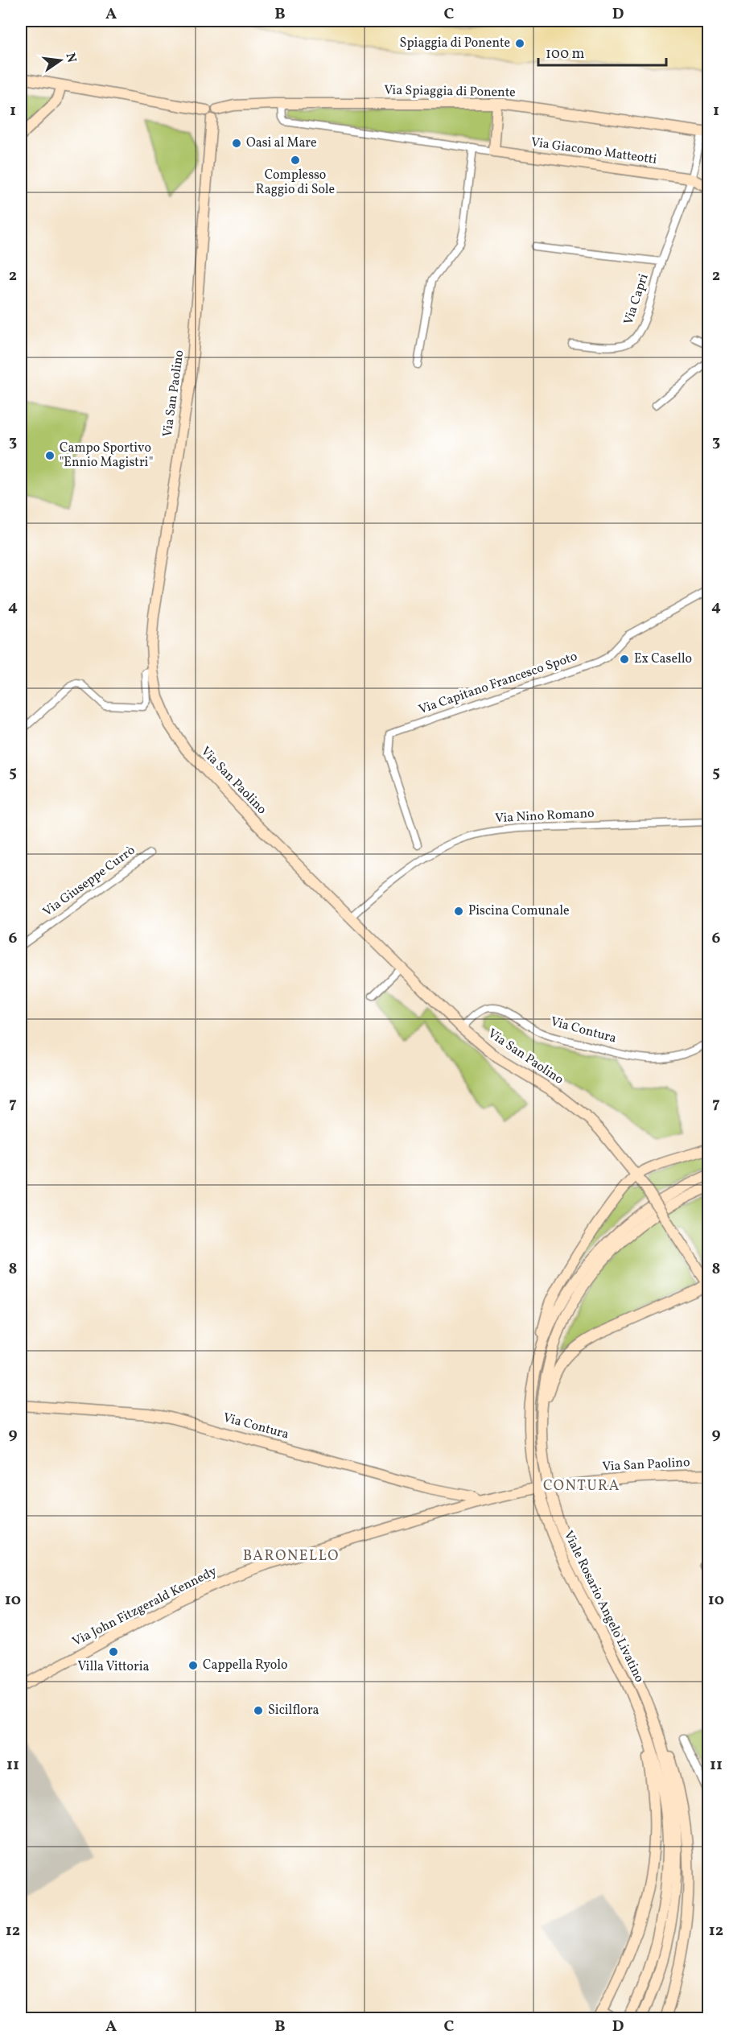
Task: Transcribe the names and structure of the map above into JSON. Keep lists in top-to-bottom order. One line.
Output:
{"streets":{"street":["Via Spiaggia di Ponente","Via Giacomo Matteotti","Via Capri","Via San Paolino","Via Capitano Francesco Spoto","Via Nino Romano","Via Giuseppe Currò","Via Contura","Via John Fitzgerald Kennedy","Viale Rosario Angelo Livatino"]},"crossings":[["Via Spiaggia di Ponente","Via Giacomo Matteotti"],["Via Spiaggia di Ponente","Via Capri"],["Via Spiaggia di Ponente","Via San Paolino"],["Via Giacomo Matteotti","Via Capri"],["Via San Paolino","Via Nino Romano"],["Via San Paolino","Via Contura"],["Via Contura","Via John Fitzgerald Kennedy"]],"districts":["CONTURA","BARONELLO"],"places":["Spiaggia di Ponente","Oasi al Mare","Complesso Raggio di Sole","Campo Sportivo \"Ennio Magistri\"","Ex Casello","Piscina Comunale","Villa Vittoria","Cappella Ryolo","Sicilflora"],"scale_bar":"100 m","north":"right","grid":{"columns":["A","B","C","D"],"rows":["1","2","3","4","5","6","7","8","9","10","11","12"]}}
